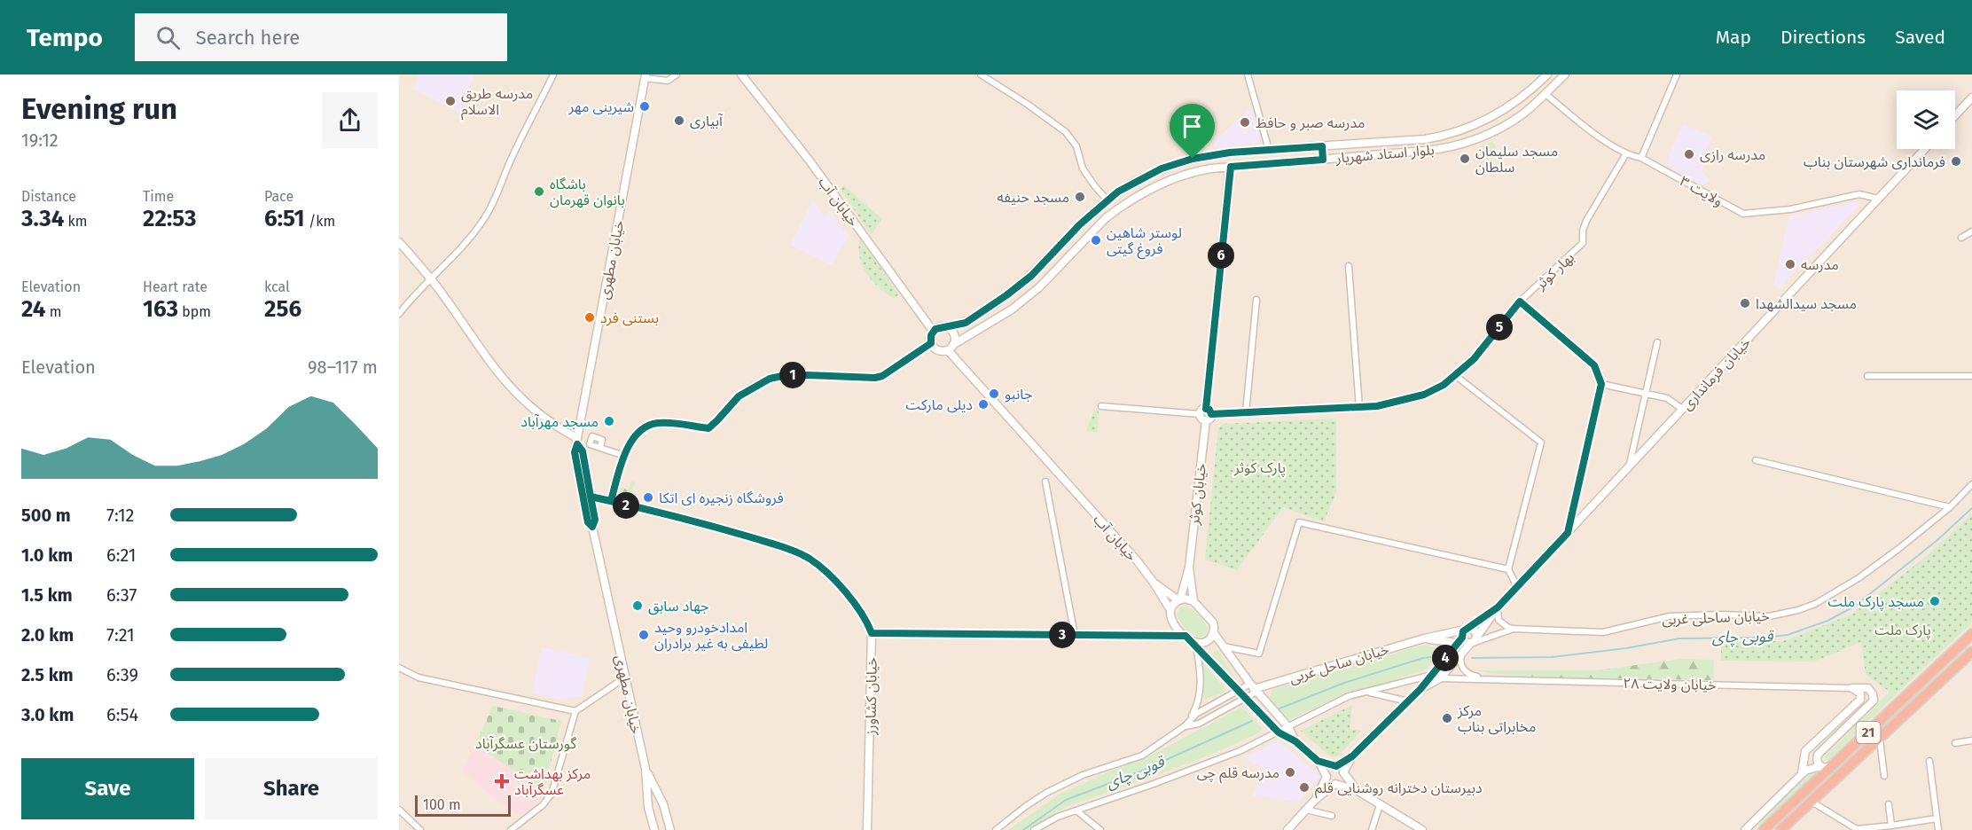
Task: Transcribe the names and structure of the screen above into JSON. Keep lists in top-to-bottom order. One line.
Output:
{"streets":{"highway":["21"],"main road":["بلوار استاد شهریار","خیابان آب","خیابان مطهری","خیابان فرمانداری","خیابان کوثر","خیابان ساحل غربی","خیابان کشاورز"],"street":["ولایت ۳","بهار کوثر","خیابان ساحلی غربی","خیابان ولایت ۲۸"]},"crossings":[["بلوار استاد شهریار","ولایت ۳"],["بلوار استاد شهریار","خیابان آب"],["بلوار استاد شهریار","خیابان کوثر"],["ولایت ۳","بهار کوثر"],["ولایت ۳","خیابان فرمانداری"],["خیابان آب","خیابان کوثر"],["خیابان مطهری","خیابان کشاورز"],["بهار کوثر","خیابان کوثر"],["خیابان فرمانداری","خیابان ساحلی غربی"],["خیابان فرمانداری","خیابان ساحل غربی"],["خیابان فرمانداری","خیابان ولایت ۲۸"]],"water":["قوبی چای"],"parks":["پارک کوثر","پارک ملت","گورستان عسگرآباد"],"places":{"other":["مدرسه طریق الاسلام","شیرینی مهر","آبیاری","مدرسه صبر و حافظ","مدرسه رازی","مسجد سلیمان سلطان","فرمانداری شهرستان بناب","باشگاه بانوان قهرمان","مسجد حنیفه","لوستر شاهین فروغ گیتی","مدرسه","مسجد سیدالشهدا","بستنی فرد","جانبو","دیلی مارکت","مسجد مهرآباد","فروشگاه زنجیره ای اتکا","مسجد پارک ملت","جهاد سابق","امدادخودرو وحید لطیفی به غیر برادران","مرکز مخابراتی بناب","مدرسه قلم چی","دبیرستان دخترانه روشنایی قلم"],"health":["مرکز بهداشت عسگرآباد"]},"scale_bar":"100 m","page":{"header":"Tempo","search":"Search here","nav":["Map","Directions","Saved"],"heading":["Evening run","19:12"],"stats":[["Distance","3.34 km"],["Time","22:53"],["Pace","6:51 /km"],["Elevation","24 m"],["Heart rate","163 bpm"],["kcal","256"]],"pins":["6","5","1","2","3","4"],"chart":["Elevation","98–117 m"],"list":[{"name":"500 m","note":"7:12"},{"name":"1.0 km","note":"6:21"},{"name":"1.5 km","note":"6:37"},{"name":"2.0 km","note":"7:21"},{"name":"2.5 km","note":"6:39"},{"name":"3.0 km","note":"6:54"}],"buttons":["Save","Share"],"scale":"100 m"}}
